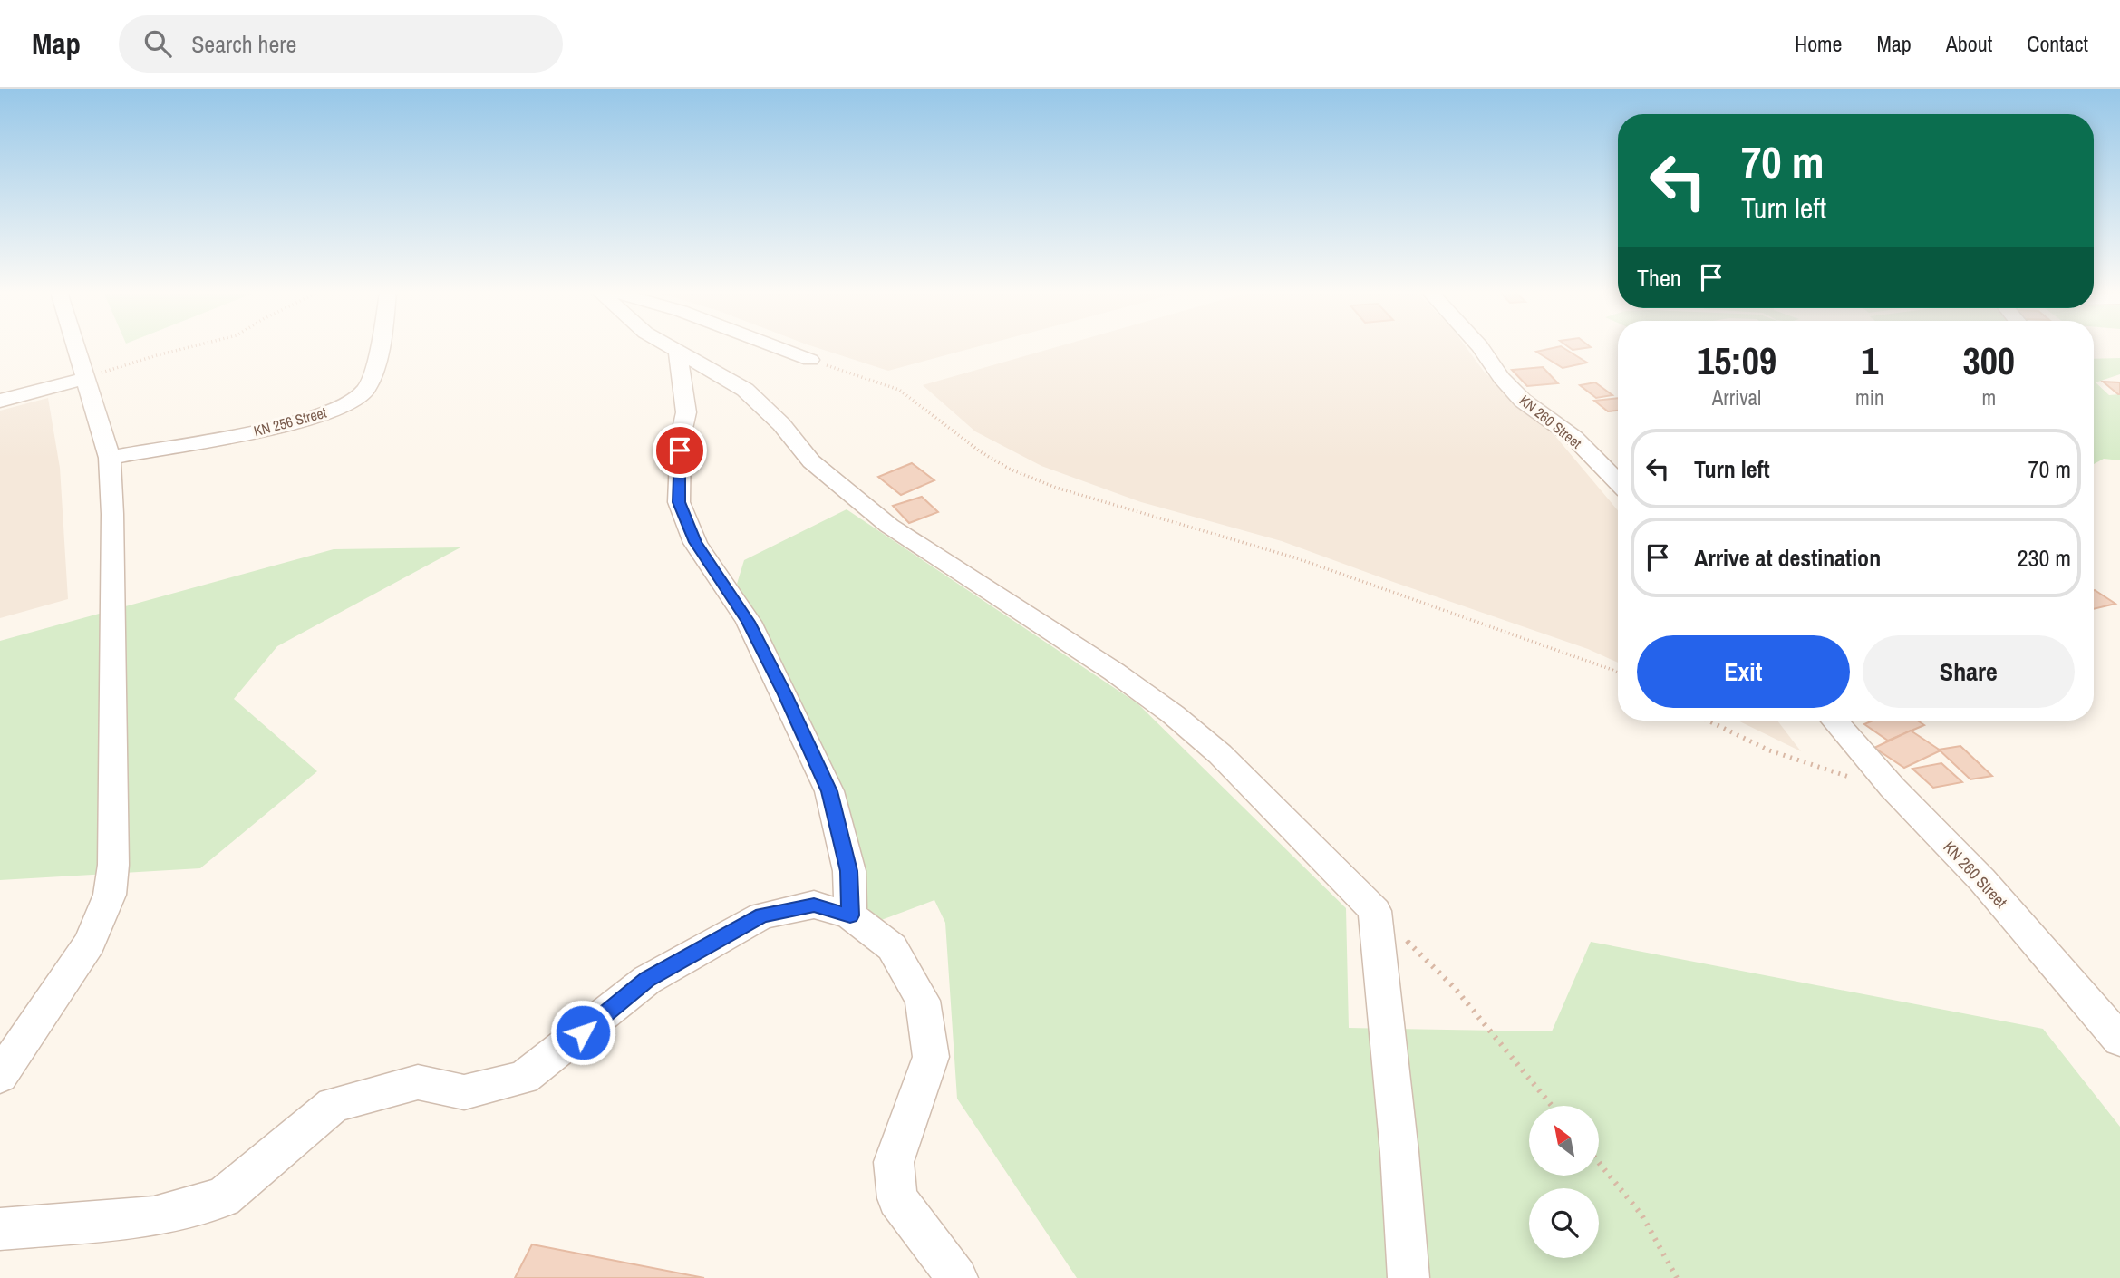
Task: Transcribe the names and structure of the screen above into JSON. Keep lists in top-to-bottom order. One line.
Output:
{"streets":{"street":["KN 256 Street","KN 260 Street"]},"north":"top left","page":{"header":"Map","search":"Search here","nav":["Home","Map","About","Contact"],"turn":["70 m","Turn left"],"then":"Then","eta":["15:09","Arrival","1","min","300","m"],"list":[{"name":"Turn left","value":"70 m"},{"name":"Arrive at destination","value":"230 m"}],"buttons":["Exit","Share"]}}
